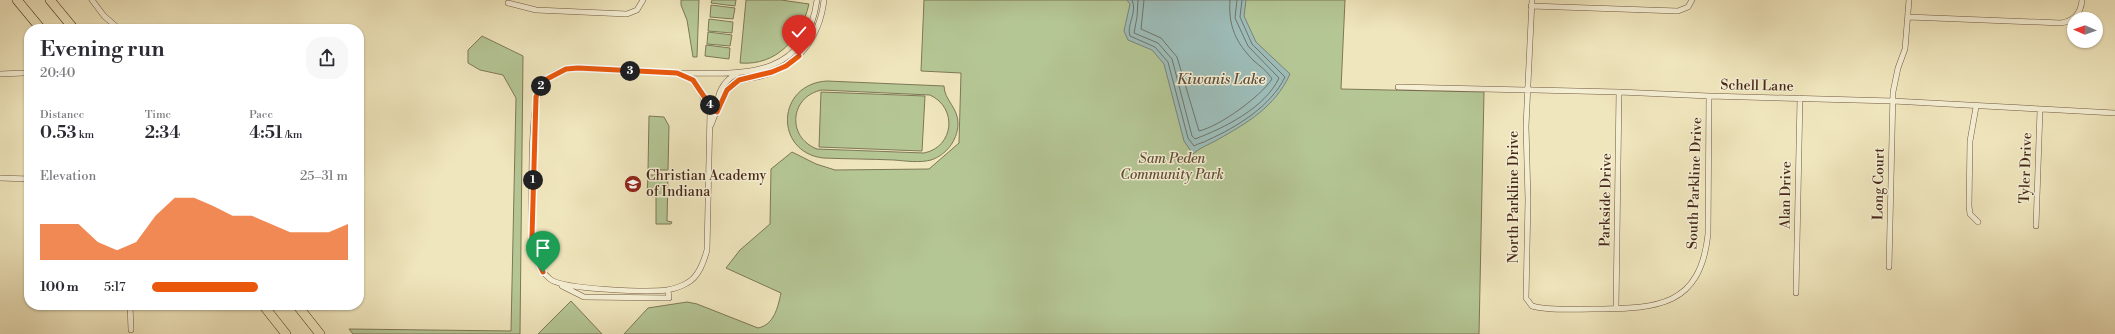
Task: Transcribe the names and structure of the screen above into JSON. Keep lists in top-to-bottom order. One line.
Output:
{"streets":{"street":["Schell Lane","Tyler Drive","South Parkline Drive","Long Court","Alan Drive","North Parkline Drive","Parkside Drive"]},"crossings":[["Schell Lane","Tyler Drive"],["Schell Lane","South Parkline Drive"],["Schell Lane","Long Court"],["Schell Lane","Alan Drive"],["Schell Lane","North Parkline Drive"],["Schell Lane","Parkside Drive"],["South Parkline Drive","North Parkline Drive"],["South Parkline Drive","Parkside Drive"]],"water":["Kiwanis Lake"],"parks":["Sam Peden Community Park"],"places":{"school or university":["Christian Academy of Indiana"]},"north":"left","page":{"heading":["Evening run","20:40"],"pins":["3","2","4","1"],"stats":[["Distance","0.53 km"],["Time","2:34"],["Pace","4:51 /km"]],"chart":["Elevation","25–31 m"],"list":[{"name":"100 m","note":"5:17"}]}}
